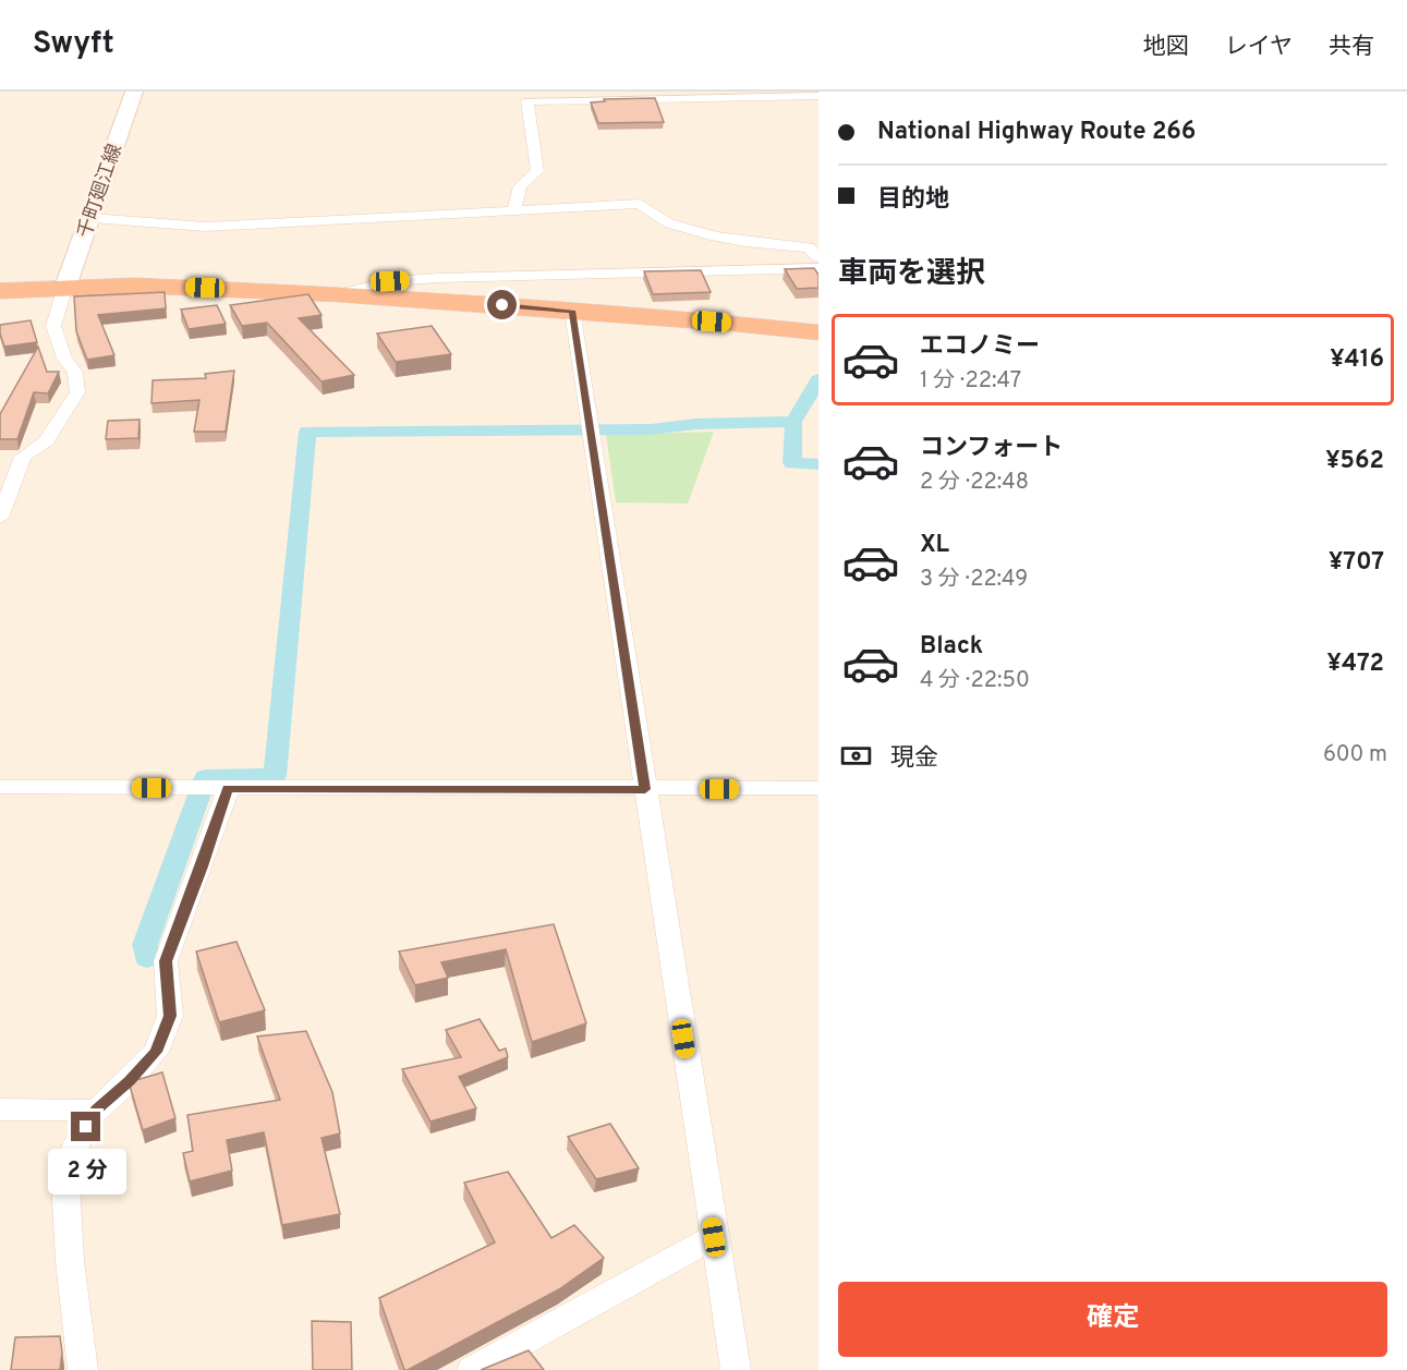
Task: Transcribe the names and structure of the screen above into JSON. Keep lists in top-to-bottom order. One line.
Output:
{"streets":{"main road":["千町廻江線"]},"page":{"header":"Swyft","nav":["地図","レイヤ","共有"],"banner":["National Highway Route 266","目的地"],"heading":"車両を選択","list":[{"name":"エコノミー","note":"1 分 · 22:47","value":"¥416"},{"name":"コンフォート","note":"2 分 · 22:48","value":"¥562"},{"name":"XL","note":"3 分 · 22:49","value":"¥707"},{"name":"Black","note":"4 分 · 22:50","value":"¥472"}],"pay":["現金","600 m"],"bubble":"2 分","buttons":"確定"}}
